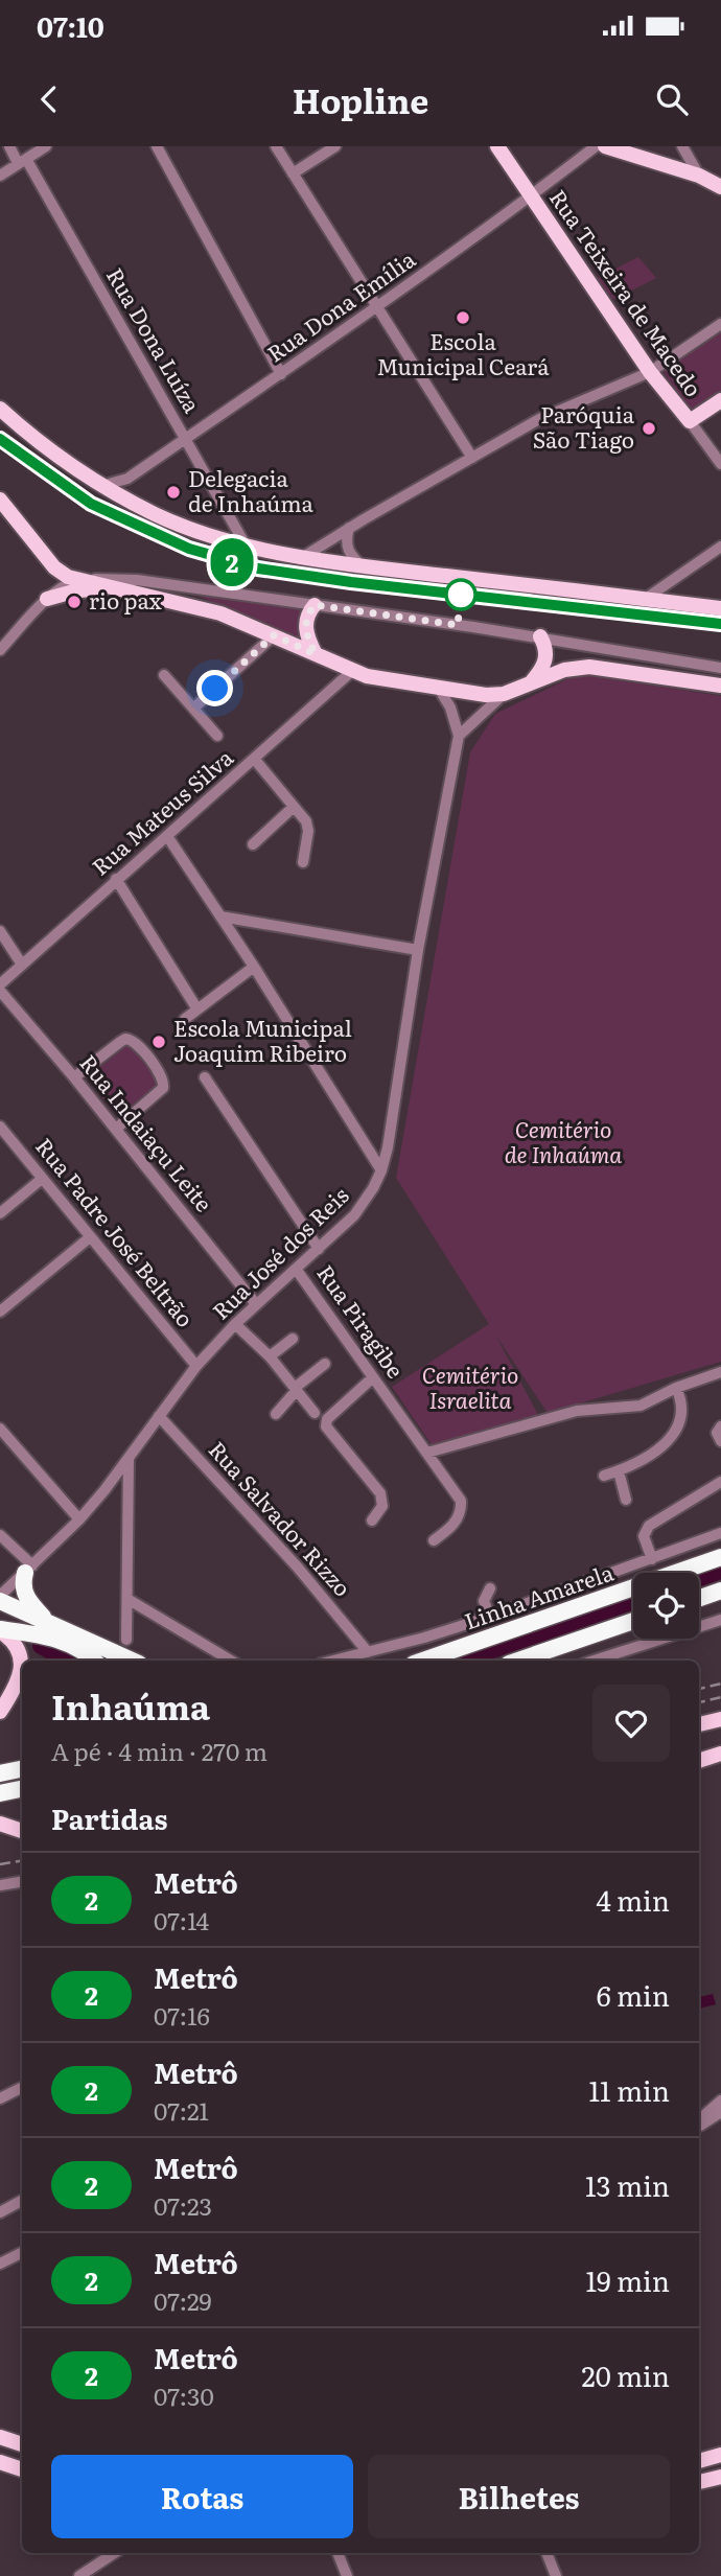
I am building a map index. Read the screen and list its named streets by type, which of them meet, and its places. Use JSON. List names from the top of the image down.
{
  "streets": {
    "highway": ["Linha Amarela"],
    "main road": ["Rua Teixeira de Macedo"],
    "street": [
      "Rua Dona Emília",
      "Rua Dona Luíza",
      "Rua Mateus Silva",
      "Rua Indaiaçu Leite",
      "Rua Padre José Beltrão",
      "Rua José dos Reis",
      "Rua Piragibe",
      "Rua Salvador Rizzo"
    ]
  },
  "crossings": [
    ["Rua Teixeira de Macedo", "Rua Dona Emília"],
    ["Rua Dona Emília", "Rua Dona Luíza"],
    ["Rua Indaiaçu Leite", "Rua José dos Reis"],
    ["Rua Padre José Beltrão", "Rua José dos Reis"],
    ["Rua José dos Reis", "Rua Piragibe"],
    ["Rua José dos Reis", "Rua Salvador Rizzo"]
  ],
  "parks": ["Cemitério de Inhaúma", "Cemitério Israelita"],
  "places": [
    "Escola Municipal Ceará",
    "Paróquia São Tiago",
    "Delegacia de Inhaúma",
    "rio pax",
    "Escola Municipal Joaquim Ribeiro"
  ],
  "lines": ["metro line 2"],
  "page": {
    "status": "07:10",
    "header": "Hopline",
    "on_map": "2",
    "heading": [
      ["Inhaúma", "A pé · 4 min · 270 m"],
      "Partidas"
    ],
    "list": [
      {
        "mark": "2",
        "name": "Metrô",
        "note": "07:14",
        "value": "4 min"
      },
      {
        "mark": "2",
        "name": "Metrô",
        "note": "07:16",
        "value": "6 min"
      },
      {
        "mark": "2",
        "name": "Metrô",
        "note": "07:21",
        "value": "11 min"
      },
      {
        "mark": "2",
        "name": "Metrô",
        "note": "07:23",
        "value": "13 min"
      },
      {
        "mark": "2",
        "name": "Metrô",
        "note": "07:29",
        "value": "19 min"
      },
      {
        "mark": "2",
        "name": "Metrô",
        "note": "07:30",
        "value": "20 min"
      }
    ],
    "buttons": ["Rotas", "Bilhetes"]
  }
}
